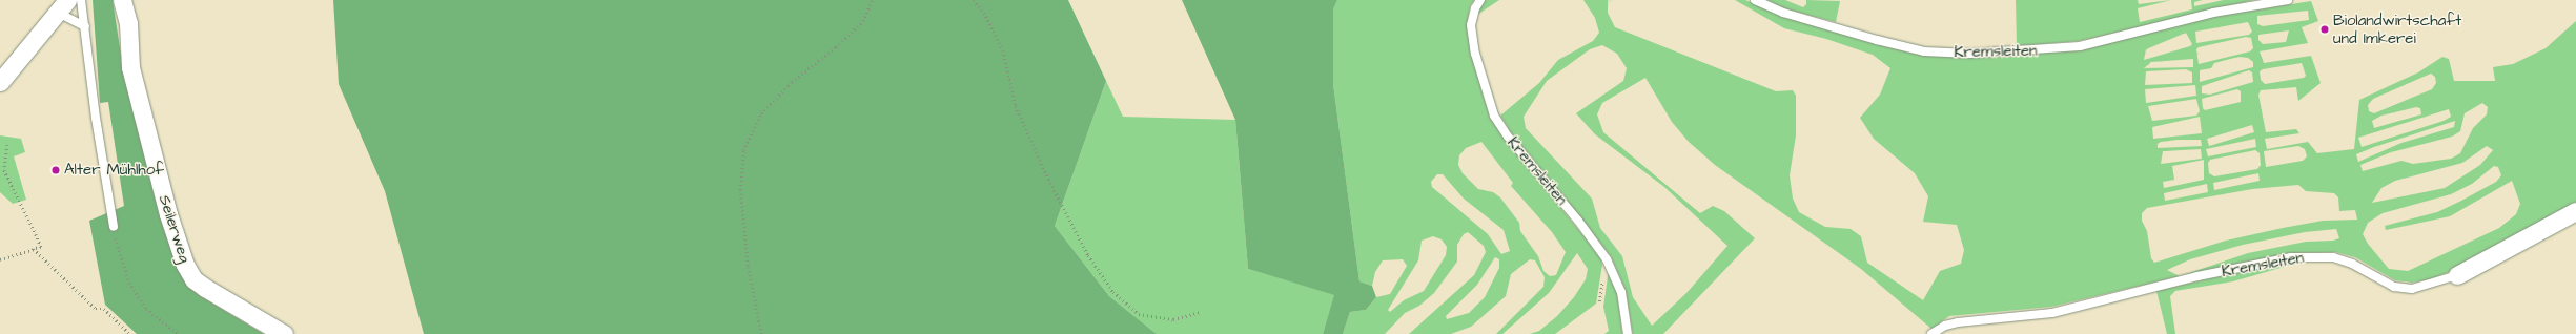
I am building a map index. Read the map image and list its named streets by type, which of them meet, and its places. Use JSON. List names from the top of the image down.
{
  "streets": {
    "street": ["Kremsleiten", "Seilerweg"]
  },
  "places": ["Biolandwirtschaft und Imkerei", "Alter Mühlhof"]
}
